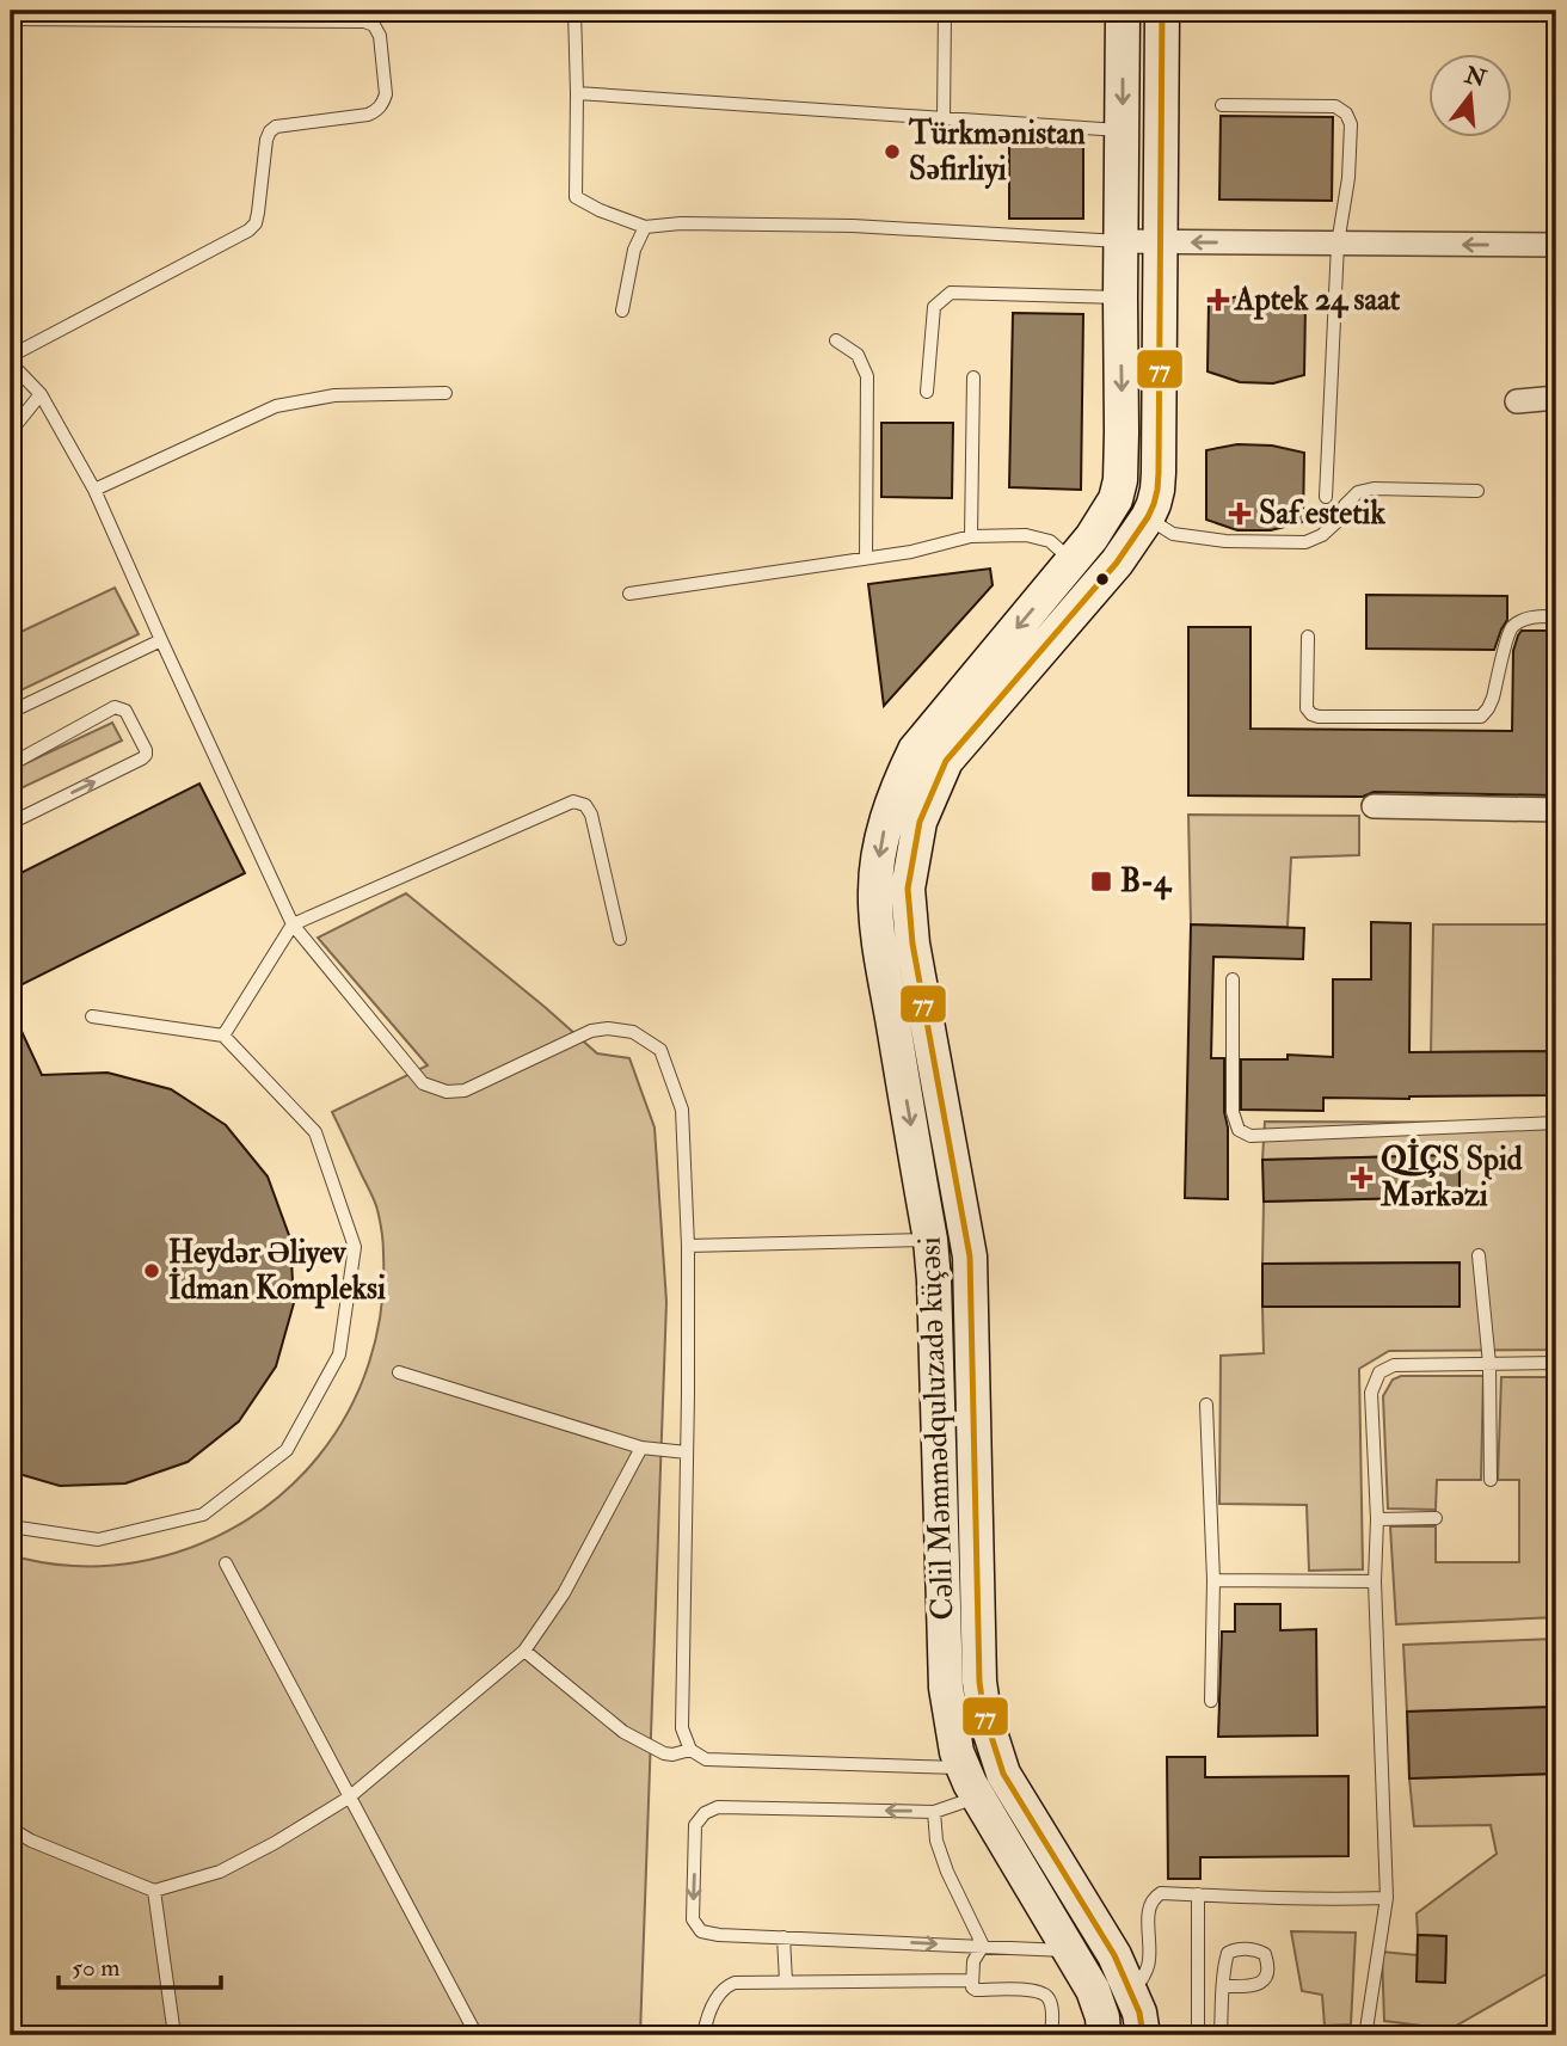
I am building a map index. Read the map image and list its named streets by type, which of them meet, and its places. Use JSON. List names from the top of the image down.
{
  "streets": {
    "main road": ["Cəlil Məmmədquluzadə küçəsi"]
  },
  "places": {
    "other": ["Türkmənistan Səfirliyi", "Heydər Əliyev İdman Kompleksi"],
    "health": ["Aptek 24 saat", "Saf estetik", "QİÇS Spid Mərkəzi"],
    "transit": ["B-4"]
  },
  "lines": ["transit line 77"],
  "scale_bar": "50 m",
  "north": "top"
}
